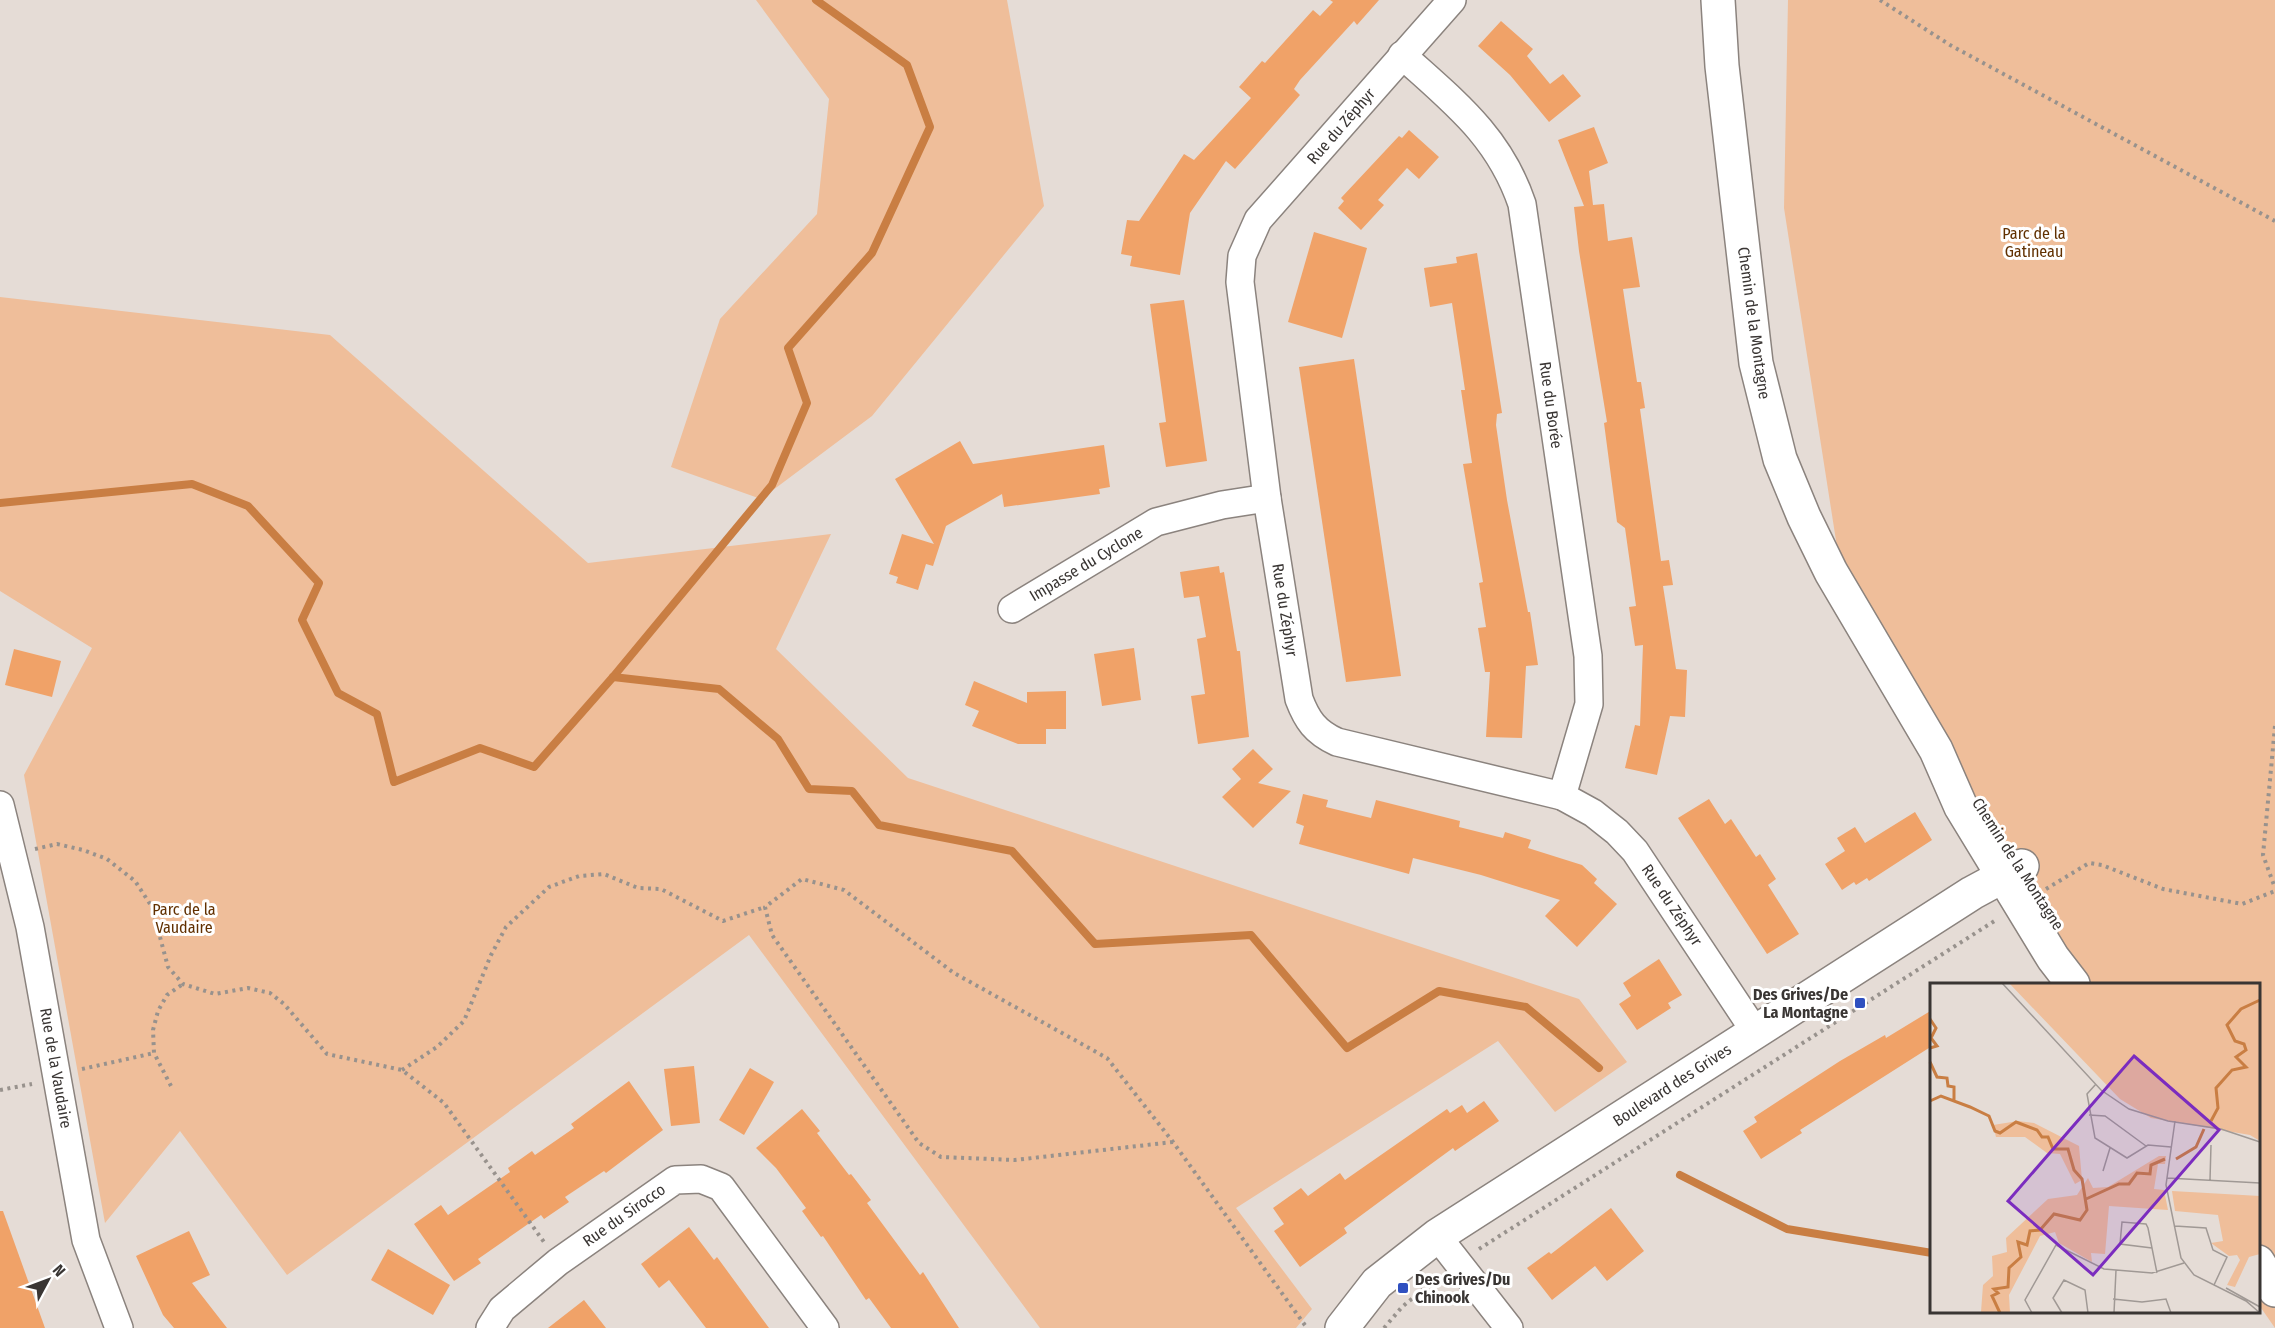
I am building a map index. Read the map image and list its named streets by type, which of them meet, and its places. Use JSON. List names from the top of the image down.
{
  "streets": {
    "street": [
      "Rue du Zéphyr",
      "Chemin de la Montagne",
      "Rue du Borée",
      "Impasse du Cyclone",
      "Rue de la Vaudaire",
      "Boulevard des Grives",
      "Rue du Sirocco"
    ]
  },
  "crossings": [
    ["Rue du Zéphyr", "Rue du Borée"],
    ["Rue du Zéphyr", "Impasse du Cyclone"],
    ["Rue du Zéphyr", "Boulevard des Grives"],
    ["Chemin de la Montagne", "Boulevard des Grives"]
  ],
  "parks": ["Parc de la Gatineau", "Parc de la Vaudaire"],
  "places": {
    "transit": ["Des Grives/De La Montagne", "Des Grives/Du Chinook"]
  },
  "north": "top right"
}
